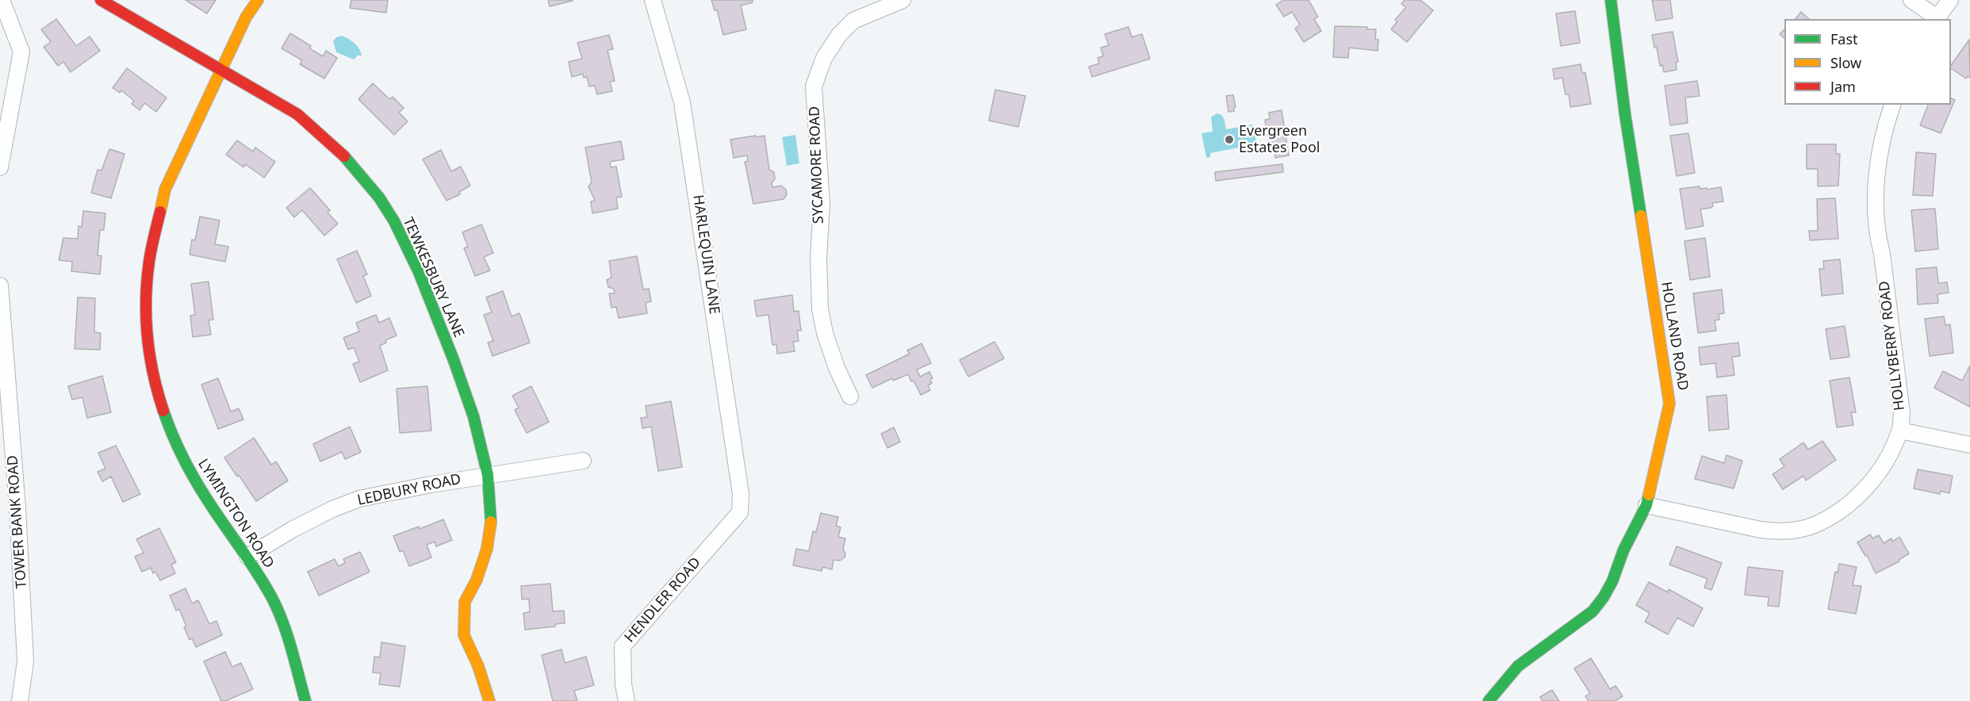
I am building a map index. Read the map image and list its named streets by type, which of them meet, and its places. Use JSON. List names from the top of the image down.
{
  "streets": {
    "street": [
      "SYCAMORE ROAD",
      "HARLEQUIN LANE",
      "TEWKESBURY LANE",
      "HOLLAND ROAD",
      "HOLLYBERRY ROAD",
      "LEDBURY ROAD",
      "LYMINGTON ROAD",
      "TOWER BANK ROAD",
      "HENDLER ROAD"
    ]
  },
  "crossings": [
    ["HARLEQUIN LANE", "HENDLER ROAD"],
    ["TEWKESBURY LANE", "LEDBURY ROAD"],
    ["TEWKESBURY LANE", "LYMINGTON ROAD"],
    ["HOLLAND ROAD", "HOLLYBERRY ROAD"],
    ["LEDBURY ROAD", "LYMINGTON ROAD"]
  ],
  "places": ["Evergreen Estates Pool"],
  "legend": ["Fast", "Slow", "Jam"]
}
